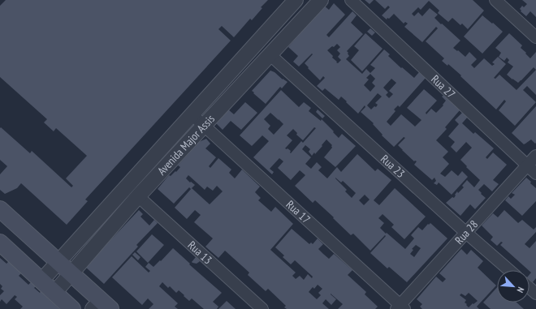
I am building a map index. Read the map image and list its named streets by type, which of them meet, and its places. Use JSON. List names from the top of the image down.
{
  "streets": {
    "street": [
      "Rua 27",
      "Avenida Major Assis",
      "Rua 23",
      "Rua 17",
      "Rua 28",
      "Rua 13"
    ]
  },
  "crossings": [
    ["Rua 27", "Rua 28"],
    ["Avenida Major Assis", "Rua 23"],
    ["Avenida Major Assis", "Rua 17"],
    ["Avenida Major Assis", "Rua 13"],
    ["Rua 23", "Rua 28"],
    ["Rua 17", "Rua 28"]
  ],
  "north": "bottom right"
}
